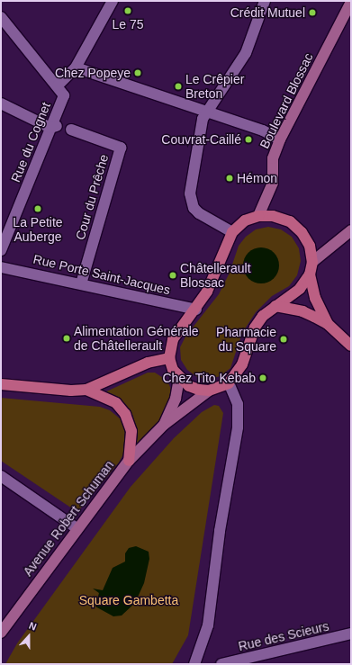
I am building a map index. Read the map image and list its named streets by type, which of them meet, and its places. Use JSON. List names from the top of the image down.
{
  "streets": {
    "main road": ["Boulevard Blossac", "Avenue Robert Schuman"],
    "street": [
      "Rue du Cognet",
      "Cour du Prêche",
      "Rue Porte Saint-Jacques",
      "Rue des Scieurs"
    ]
  },
  "crossings": [
    ["Cour du Prêche", "Rue Porte Saint-Jacques"]
  ],
  "parks": ["Square Gambetta"],
  "places": [
    "Le 75",
    "Crédit Mutuel",
    "Chez Popeye",
    "Le Crêpier Breton",
    "Couvrat-Caillé",
    "Hémon",
    "La Petite Auberge",
    "Châtellerault Blossac",
    "Alimentation Générale de Châtellerault",
    "Pharmacie du Square",
    "Chez Tito Kebab"
  ],
  "north": "top"
}
